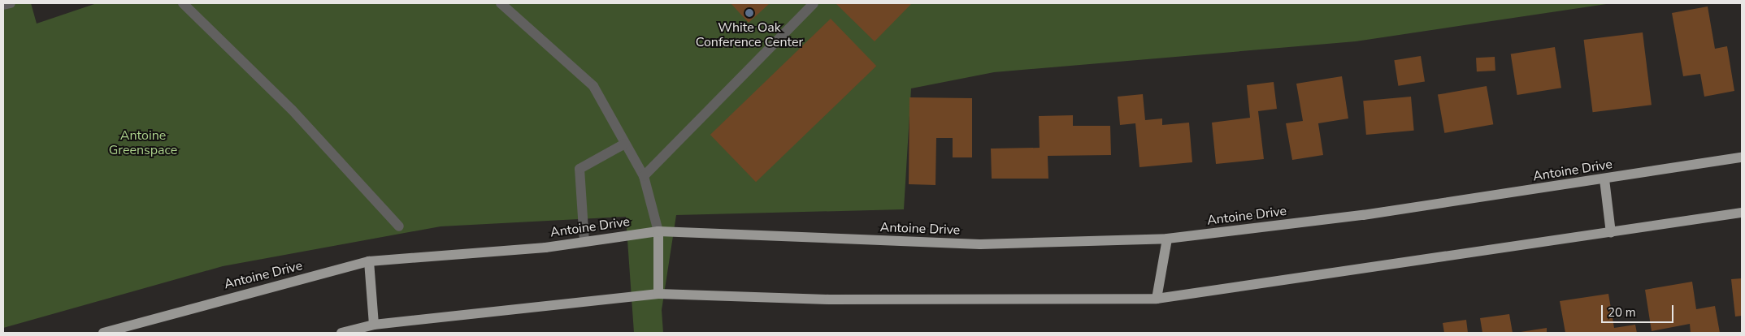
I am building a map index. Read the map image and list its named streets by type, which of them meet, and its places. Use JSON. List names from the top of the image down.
{
  "streets": {
    "main road": ["Antoine Drive"]
  },
  "parks": ["Antoine Greenspace"],
  "places": ["White Oak Conference Center"],
  "scale_bar": "20 m"
}
